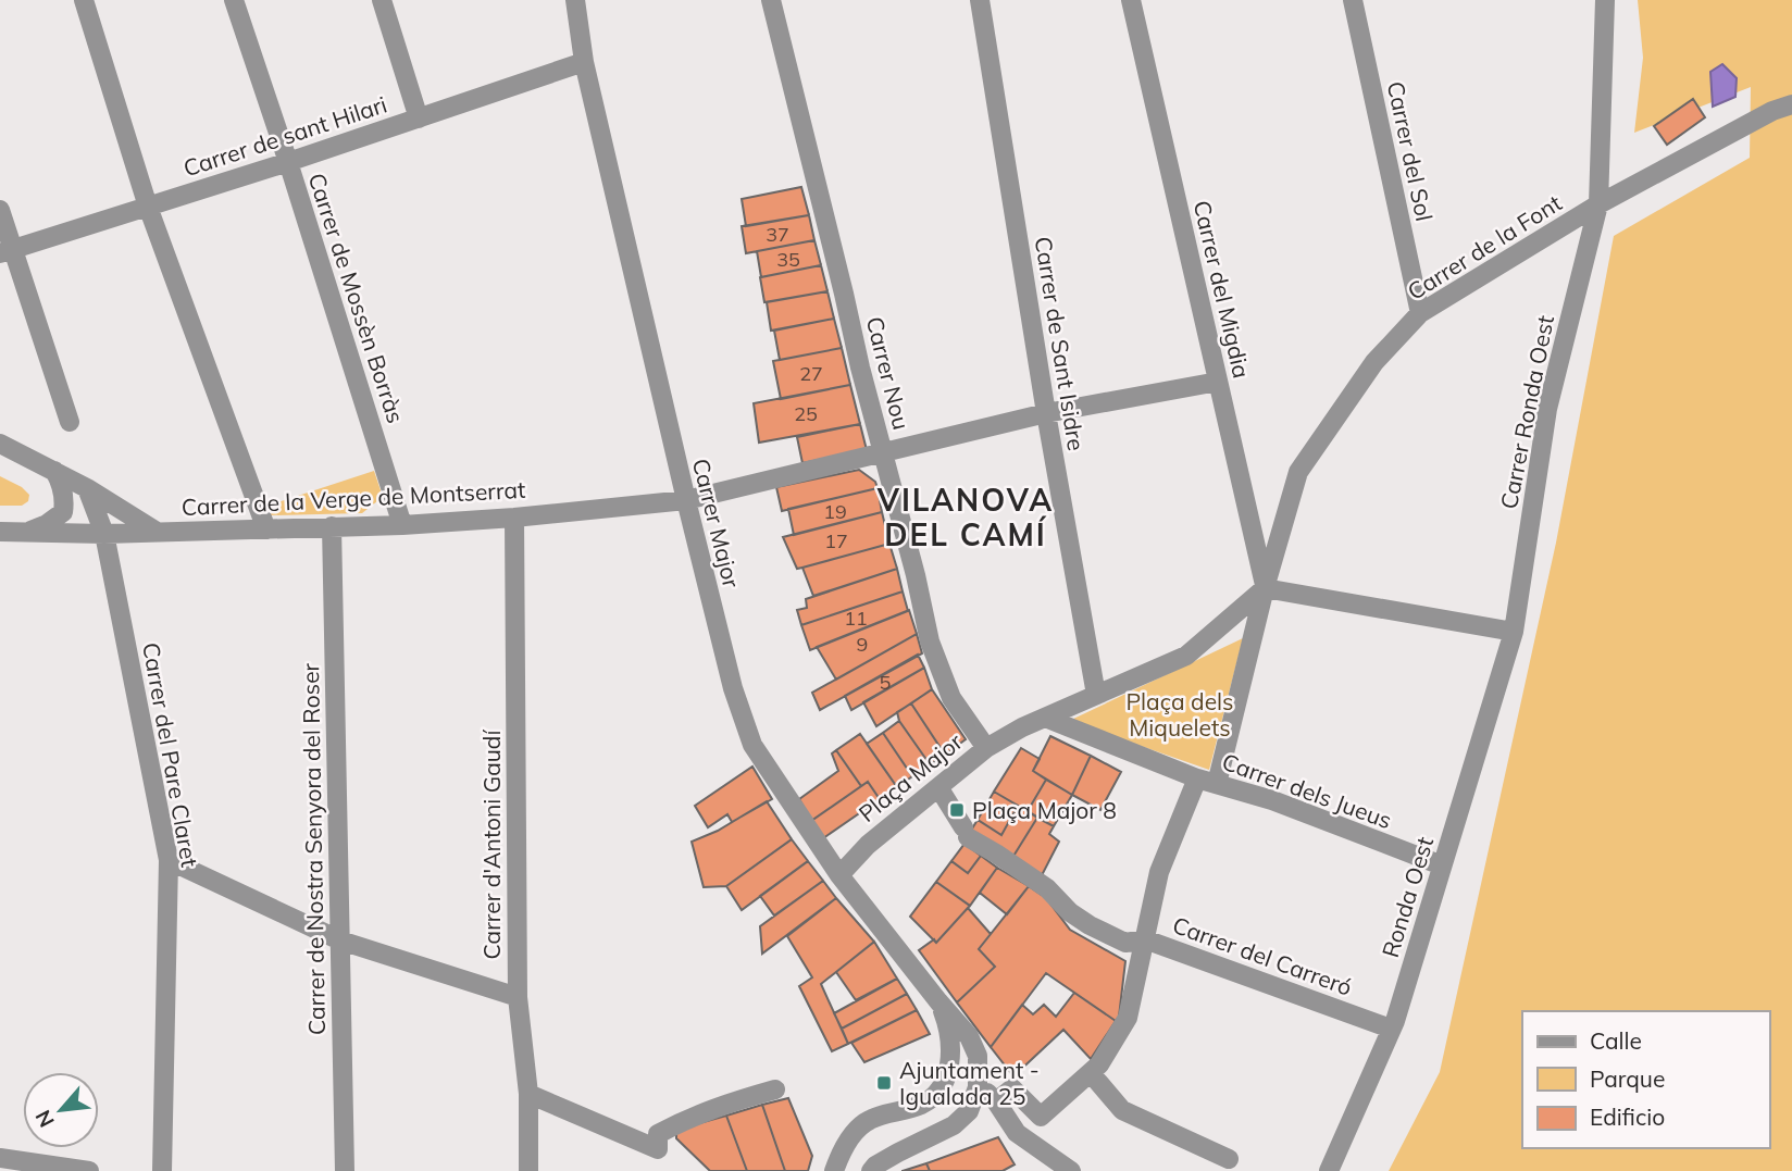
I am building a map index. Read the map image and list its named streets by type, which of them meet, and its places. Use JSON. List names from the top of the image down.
{
  "streets": {
    "street": [
      "Carrer de sant Hilari",
      "Carrer del Sol",
      "Carrer de la Font",
      "Carrer del Migdia",
      "Carrer de Mossèn Borràs",
      "Carrer de Sant Isidre",
      "Carrer Nou",
      "Carrer Ronda Oest",
      "Carrer de la Verge de Montserrat",
      "Carrer Major",
      "Carrer del Pare Claret",
      "Plaça Major",
      "Carrer dels Jueus",
      "Carrer d'Antoni Gaudí",
      "Carrer de Nostra Senyora del Roser",
      "Ronda Oest",
      "Carrer del Carreró"
    ]
  },
  "crossings": [
    ["Carrer de sant Hilari", "Carrer de Mossèn Borràs"],
    ["Carrer de sant Hilari", "Carrer Major"],
    ["Carrer del Sol", "Carrer de la Font"],
    ["Carrer de la Font", "Carrer del Migdia"],
    ["Carrer de la Font", "Carrer Ronda Oest"],
    ["Carrer de la Font", "Carrer dels Jueus"],
    ["Carrer del Migdia", "Carrer de la Verge de Montserrat"],
    ["Carrer de Mossèn Borràs", "Carrer de la Verge de Montserrat"],
    ["Carrer de Sant Isidre", "Carrer de la Verge de Montserrat"],
    ["Carrer Nou", "Carrer de la Verge de Montserrat"],
    ["Carrer Nou", "Plaça Major"],
    ["Carrer Ronda Oest", "Ronda Oest"],
    ["Carrer de la Verge de Montserrat", "Carrer Major"],
    ["Carrer de la Verge de Montserrat", "Carrer del Pare Claret"],
    ["Carrer de la Verge de Montserrat", "Carrer d'Antoni Gaudí"],
    ["Carrer de la Verge de Montserrat", "Carrer de Nostra Senyora del Roser"],
    ["Carrer Major", "Plaça Major"],
    ["Plaça Major", "Carrer del Carreró"],
    ["Carrer dels Jueus", "Ronda Oest"],
    ["Ronda Oest", "Carrer del Carreró"]
  ],
  "districts": ["VILANOVA DEL CAMÍ"],
  "parks": ["Plaça dels Miquelets"],
  "places": {
    "transit": ["Plaça Major 8", "Ajuntament - Igualada 25"]
  },
  "house_numbers": [
    "37",
    "35",
    "27",
    "25",
    "19",
    "17",
    "11",
    "9",
    "5"
  ],
  "legend": ["Calle", "Parque", "Edificio"],
  "north": "bottom left"
}
